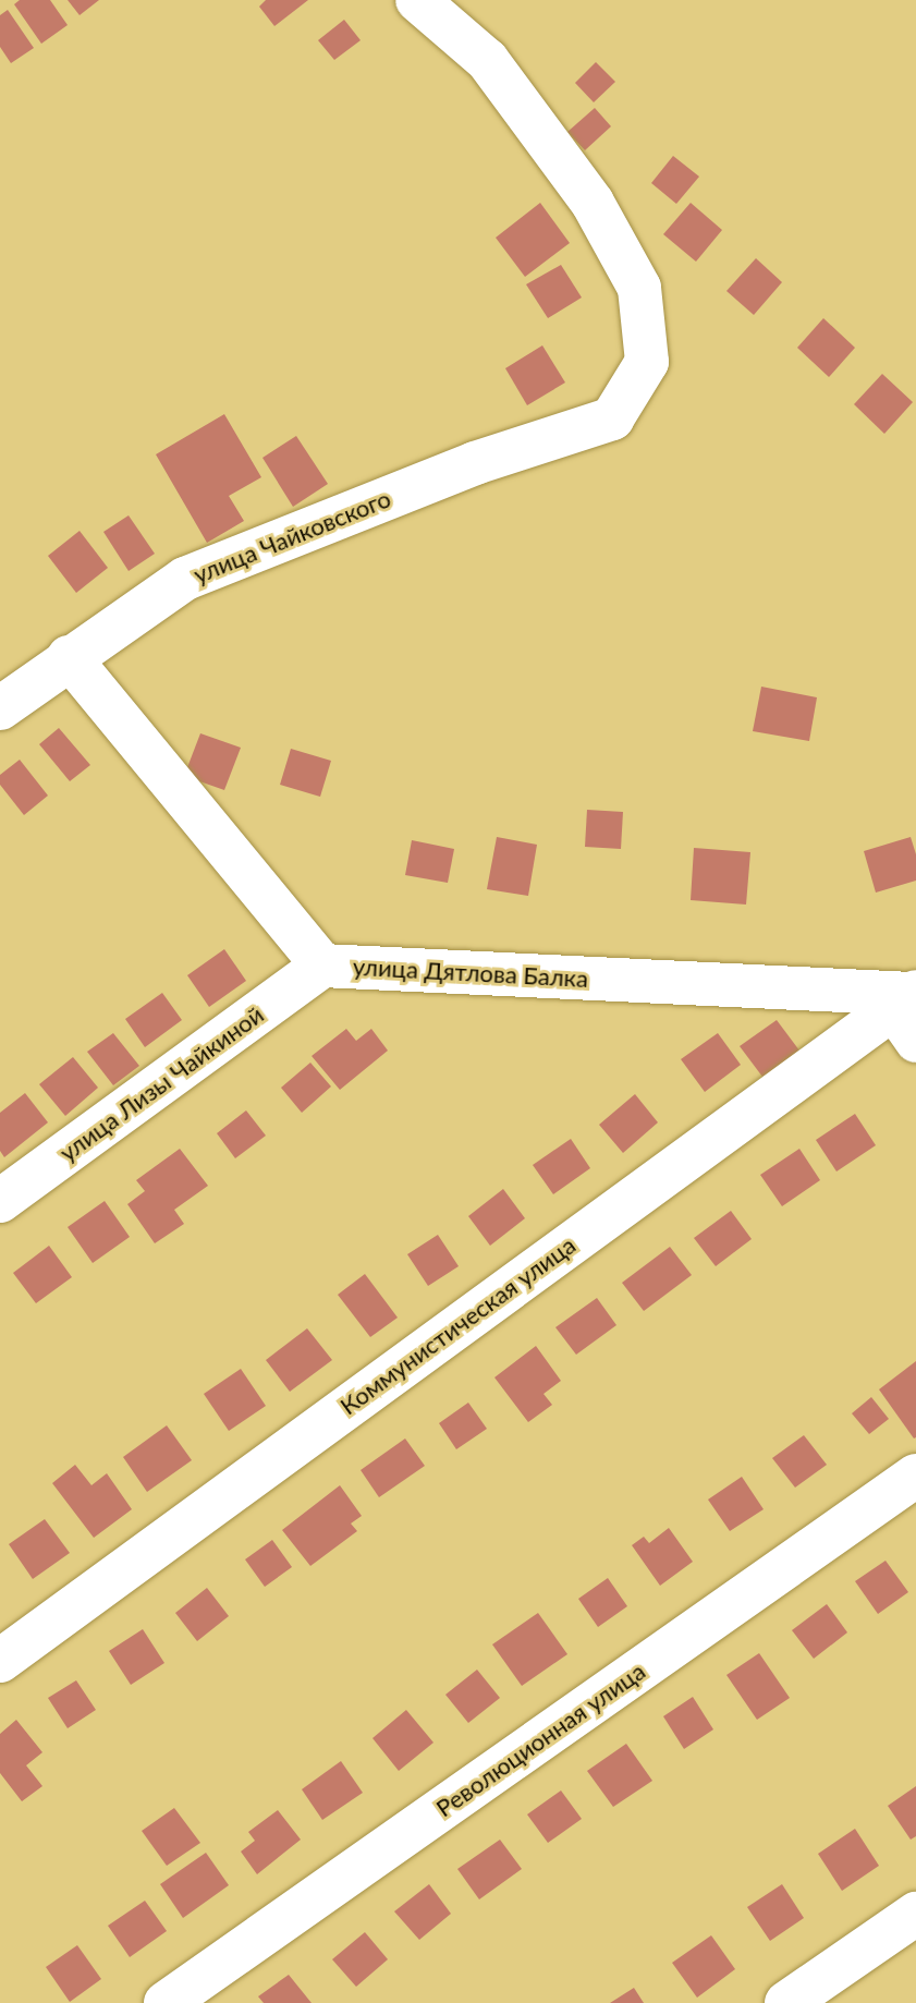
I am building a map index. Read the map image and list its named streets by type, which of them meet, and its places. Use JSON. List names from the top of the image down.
{
  "streets": {
    "street": [
      "улица Чайковского",
      "улица Дятлова Балка",
      "улица Лизы Чайкиной",
      "Коммунистическая улица",
      "Революционная улица"
    ]
  },
  "crossings": [
    ["улица Чайковского", "улица Дятлова Балка"],
    ["улица Дятлова Балка", "улица Лизы Чайкиной"],
    ["улица Дятлова Балка", "Коммунистическая улица"]
  ]
}
